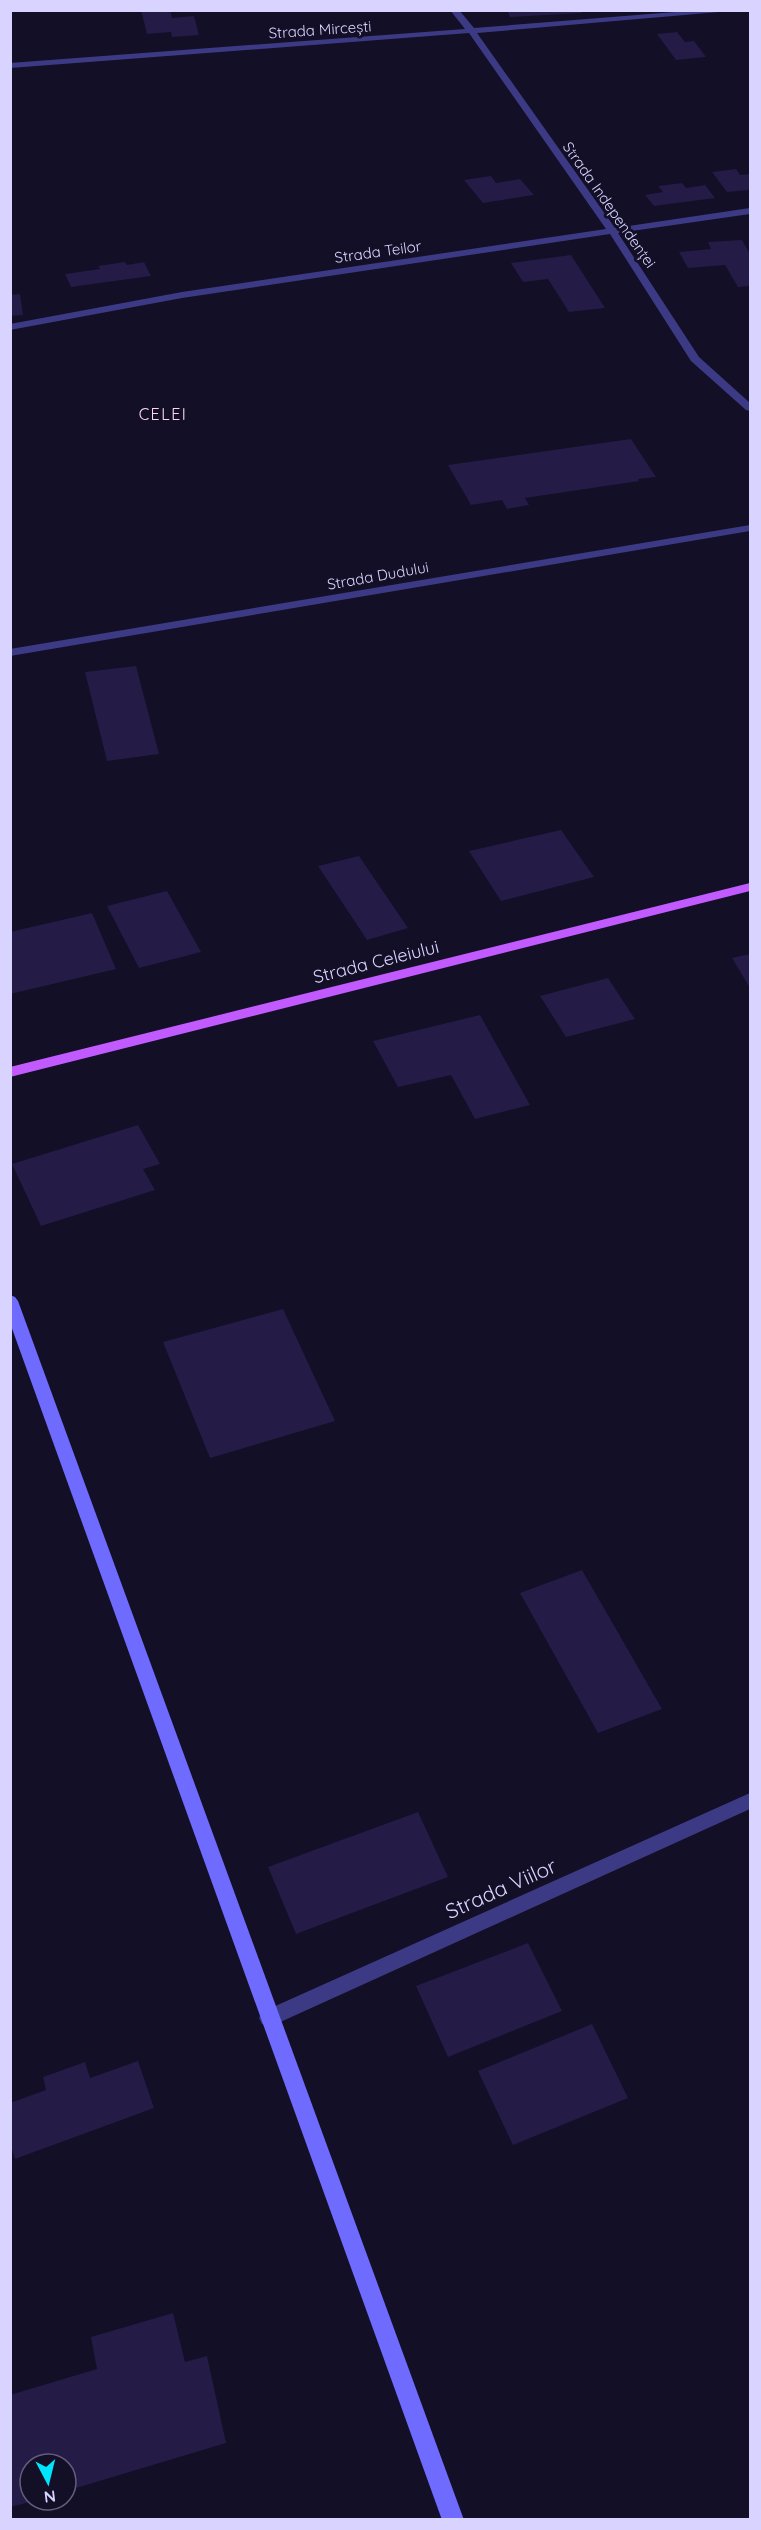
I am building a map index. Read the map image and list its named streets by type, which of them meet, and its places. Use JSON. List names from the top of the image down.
{
  "streets": {
    "main road": ["Strada Celeiului"],
    "street": [
      "Strada Mircești",
      "Strada Independenței",
      "Strada Teilor",
      "Strada Dudului",
      "Strada Viilor"
    ]
  },
  "crossings": [
    ["Strada Mircești", "Strada Independenței"],
    ["Strada Independenței", "Strada Teilor"]
  ],
  "districts": ["CELEI"],
  "north": "bottom"
}
